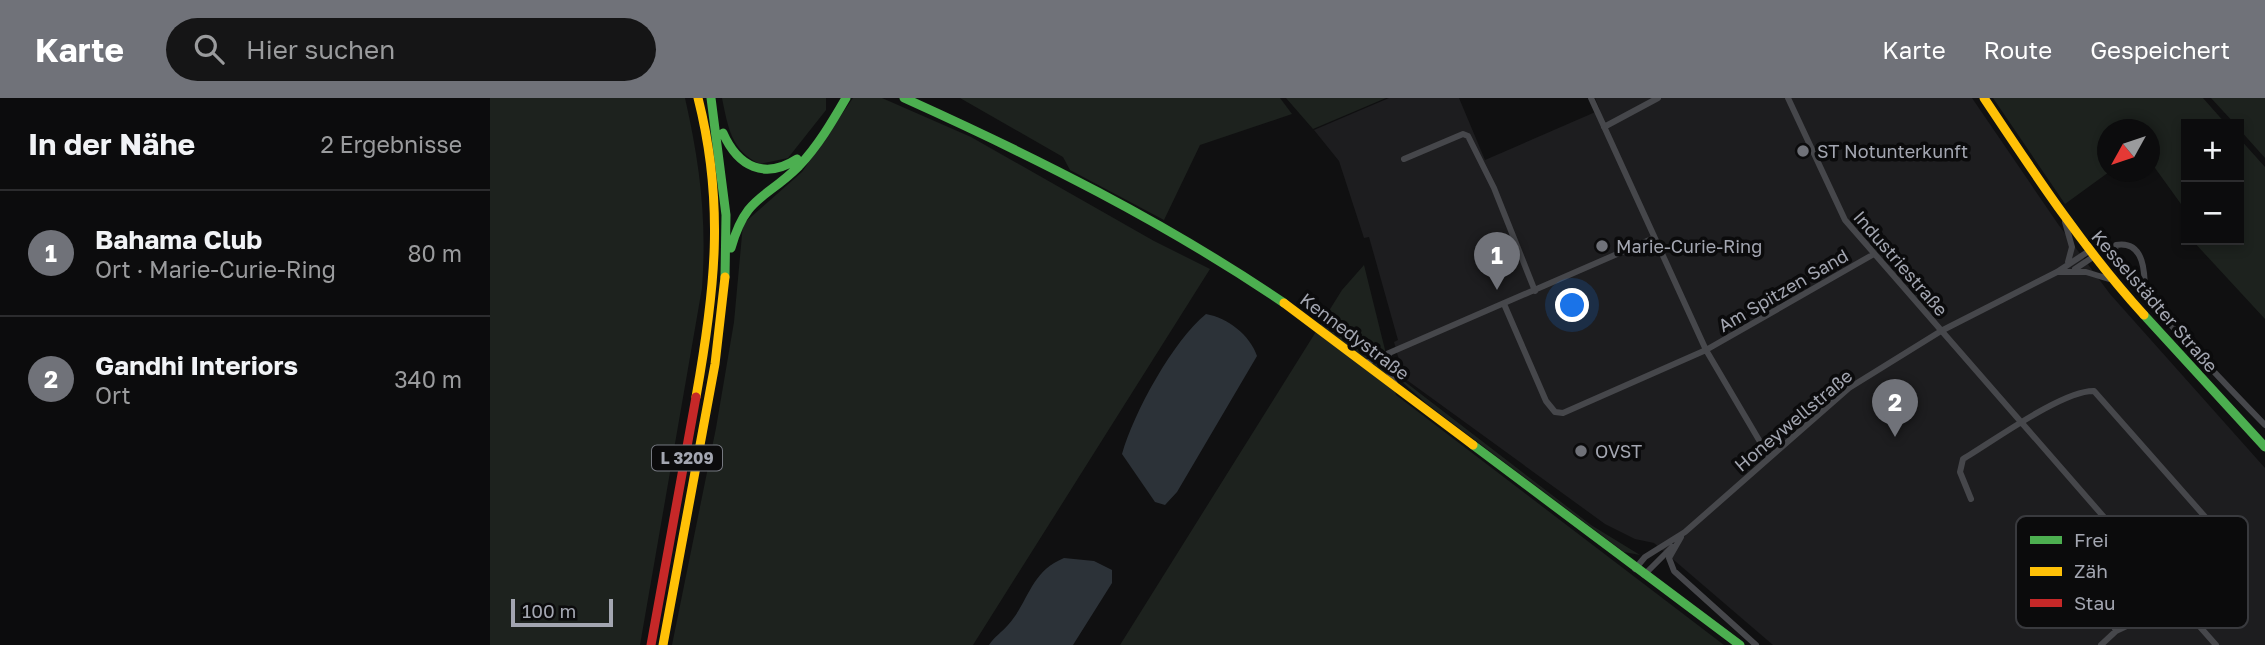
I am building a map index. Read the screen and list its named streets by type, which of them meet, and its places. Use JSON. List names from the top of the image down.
{
  "streets": {
    "main road": ["Kesselstädter Straße", "Kennedystraße", "L 3209"],
    "street": ["Industriestraße", "Am Spitzen Sand", "Honeywellstraße"]
  },
  "crossings": [
    ["Industriestraße", "Am Spitzen Sand"],
    ["Industriestraße", "Honeywellstraße"],
    ["Kesselstädter Straße", "Honeywellstraße"],
    ["Kennedystraße", "Honeywellstraße"]
  ],
  "places": ["ST Notunterkunft", "Marie-Curie-Ring", "OVST"],
  "legend": ["Frei", "Zäh", "Stau"],
  "scale_bar": "100 m",
  "north": "bottom left",
  "page": {
    "header": "Karte",
    "search": "Hier suchen",
    "nav": ["Karte", "Route", "Gespeichert"],
    "heading": ["In der Nähe", "2 Ergebnisse"],
    "map_buttons": ["+", "−"],
    "list": [
      {
        "mark": "1",
        "name": "Bahama Club",
        "note": "Ort · Marie-Curie-Ring",
        "value": "80 m"
      },
      {
        "mark": "2",
        "name": "Gandhi Interiors",
        "note": "Ort",
        "value": "340 m"
      }
    ],
    "pins": ["1", "2"],
    "scale": "100 m"
  }
}
